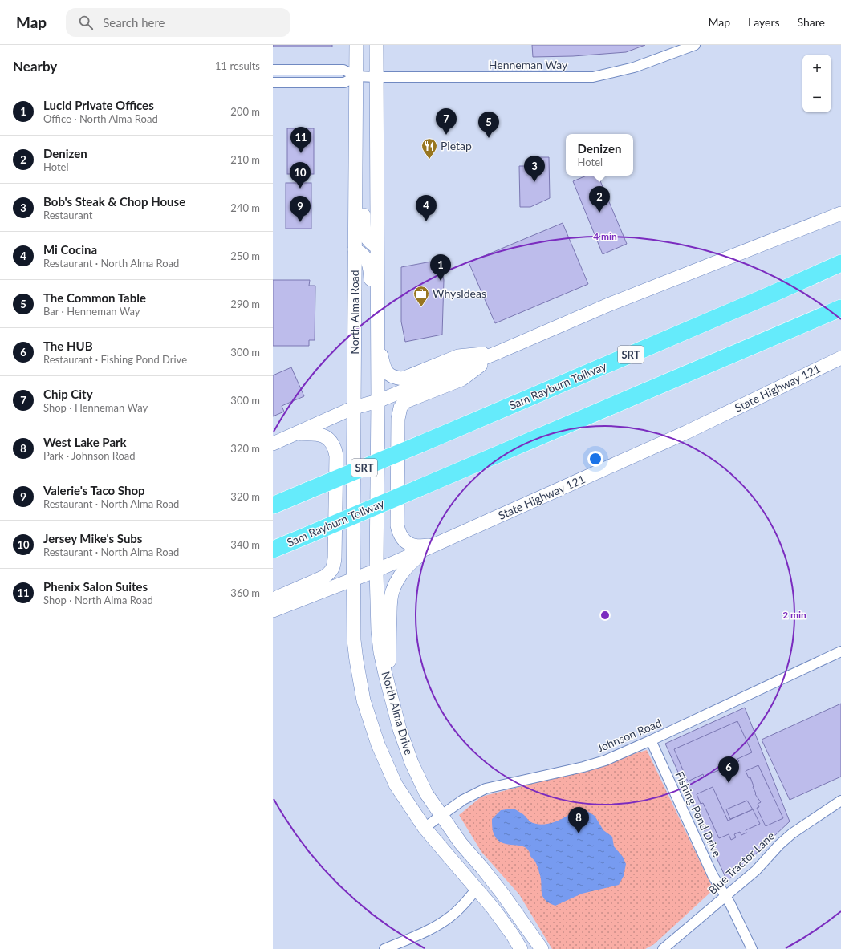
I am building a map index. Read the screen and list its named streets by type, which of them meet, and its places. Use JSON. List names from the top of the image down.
{
  "streets": {
    "highway": ["SRT", "Sam Rayburn Tollway"],
    "main road": ["North Alma Road", "State Highway 121", "North Alma Drive"],
    "street": [
      "Henneman Way",
      "Johnson Road",
      "Fishing Pond Drive",
      "Blue Tractor Lane"
    ]
  },
  "crossings": [
    ["Henneman Way", "North Alma Road"],
    ["North Alma Road", "State Highway 121"],
    ["North Alma Road", "North Alma Drive"],
    ["State Highway 121", "North Alma Drive"],
    ["North Alma Drive", "Johnson Road"],
    ["Johnson Road", "Fishing Pond Drive"],
    ["Fishing Pond Drive", "Blue Tractor Lane"]
  ],
  "places": {
    "restaurant": ["Pietap"],
    "office": ["WhysIdeas"]
  },
  "page": {
    "header": "Map",
    "search": "Search here",
    "nav": ["Map", "Layers", "Share"],
    "heading": ["Nearby", "11 results"],
    "map_buttons": ["+", "−"],
    "list": [
      {
        "mark": "1",
        "name": "Lucid Private Offices",
        "note": "Office · North Alma Road",
        "value": "200 m"
      },
      {
        "mark": "2",
        "name": "Denizen",
        "note": "Hotel",
        "value": "210 m"
      },
      {
        "mark": "3",
        "name": "Bob's Steak & Chop House",
        "note": "Restaurant",
        "value": "240 m"
      },
      {
        "mark": "4",
        "name": "Mi Cocina",
        "note": "Restaurant · North Alma Road",
        "value": "250 m"
      },
      {
        "mark": "5",
        "name": "The Common Table",
        "note": "Bar · Henneman Way",
        "value": "290 m"
      },
      {
        "mark": "6",
        "name": "The HUB",
        "note": "Restaurant · Fishing Pond Drive",
        "value": "300 m"
      },
      {
        "mark": "7",
        "name": "Chip City",
        "note": "Shop · Henneman Way",
        "value": "300 m"
      },
      {
        "mark": "8",
        "name": "West Lake Park",
        "note": "Park · Johnson Road",
        "value": "320 m"
      },
      {
        "mark": "9",
        "name": "Valerie's Taco Shop",
        "note": "Restaurant · North Alma Road",
        "value": "320 m"
      },
      {
        "mark": "10",
        "name": "Jersey Mike's Subs",
        "note": "Restaurant · North Alma Road",
        "value": "340 m"
      },
      {
        "mark": "11",
        "name": "Phenix Salon Suites",
        "note": "Shop · North Alma Road",
        "value": "360 m"
      }
    ],
    "pins": [
      "7",
      "5",
      "11",
      "3",
      "10",
      "2",
      "4",
      "9",
      "1",
      "6",
      "8"
    ],
    "popup": ["Denizen", "Hotel"]
  },
  "rings": ["4 min", "2 min"]
}
